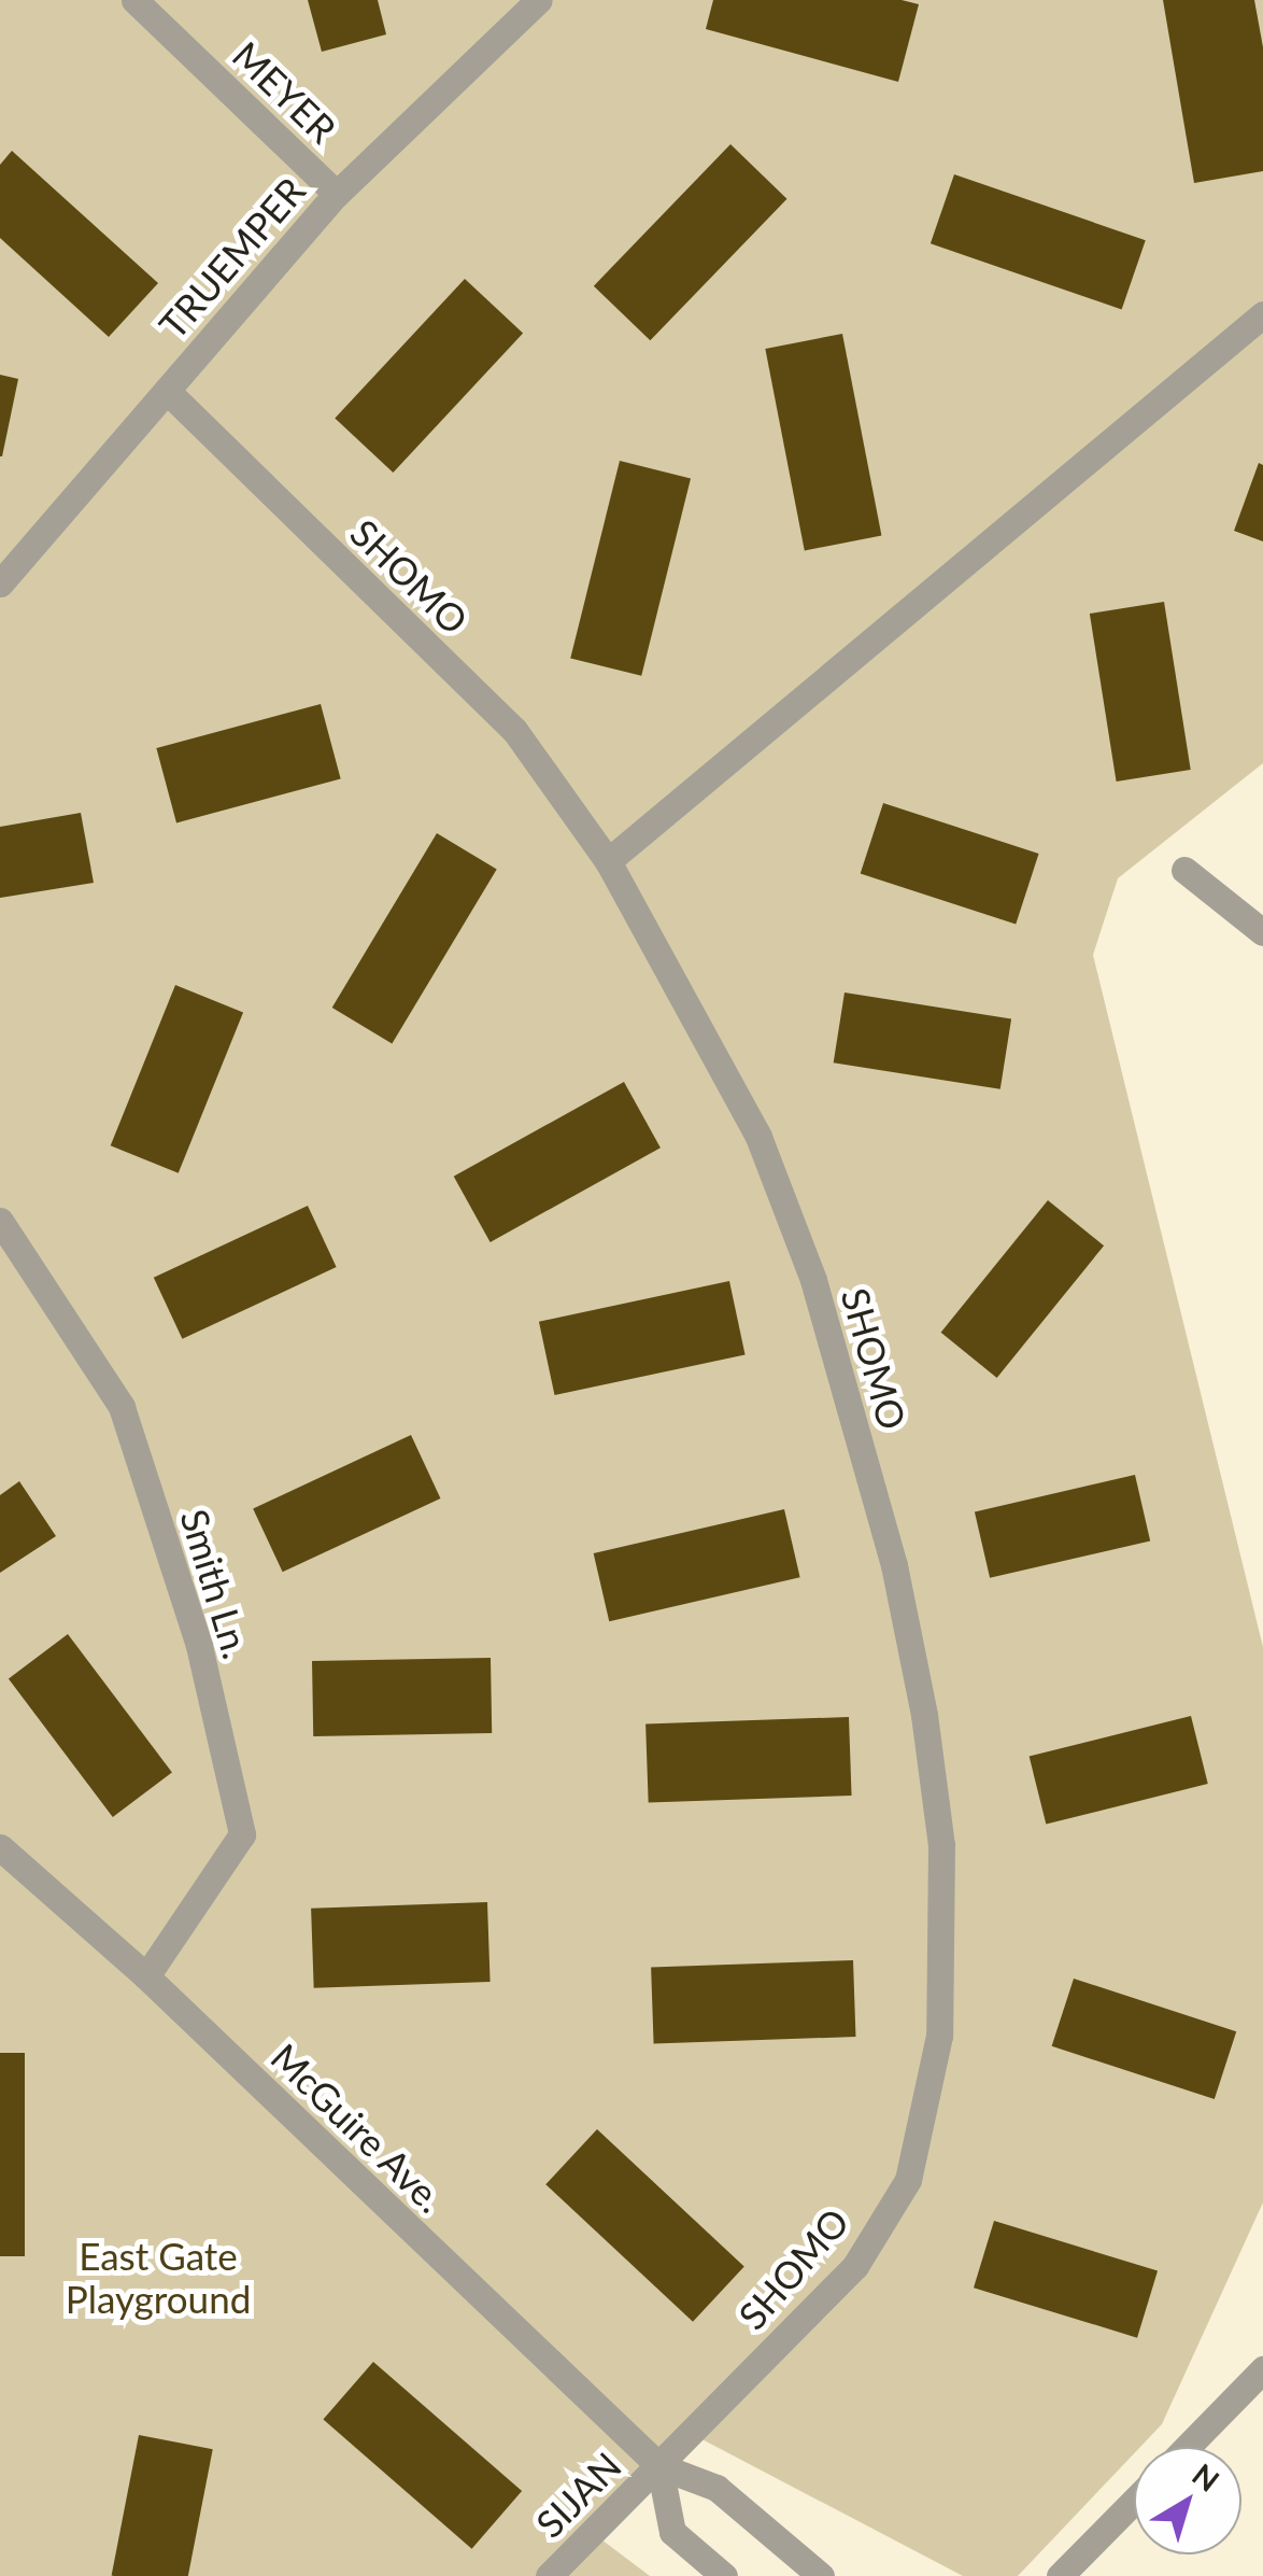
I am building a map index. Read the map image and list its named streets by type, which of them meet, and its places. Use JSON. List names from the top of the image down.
{
  "streets": {
    "street": [
      "MEYER",
      "TRUEMPER",
      "SHOMO",
      "Smith Ln.",
      "McGuire Ave.",
      "SIJAN"
    ]
  },
  "crossings": [
    ["MEYER", "TRUEMPER"],
    ["TRUEMPER", "SHOMO"],
    ["SHOMO", "McGuire Ave."],
    ["SHOMO", "SIJAN"],
    ["Smith Ln.", "McGuire Ave."],
    ["McGuire Ave.", "SIJAN"]
  ],
  "parks": ["East Gate Playground"],
  "north": "top right"
}
